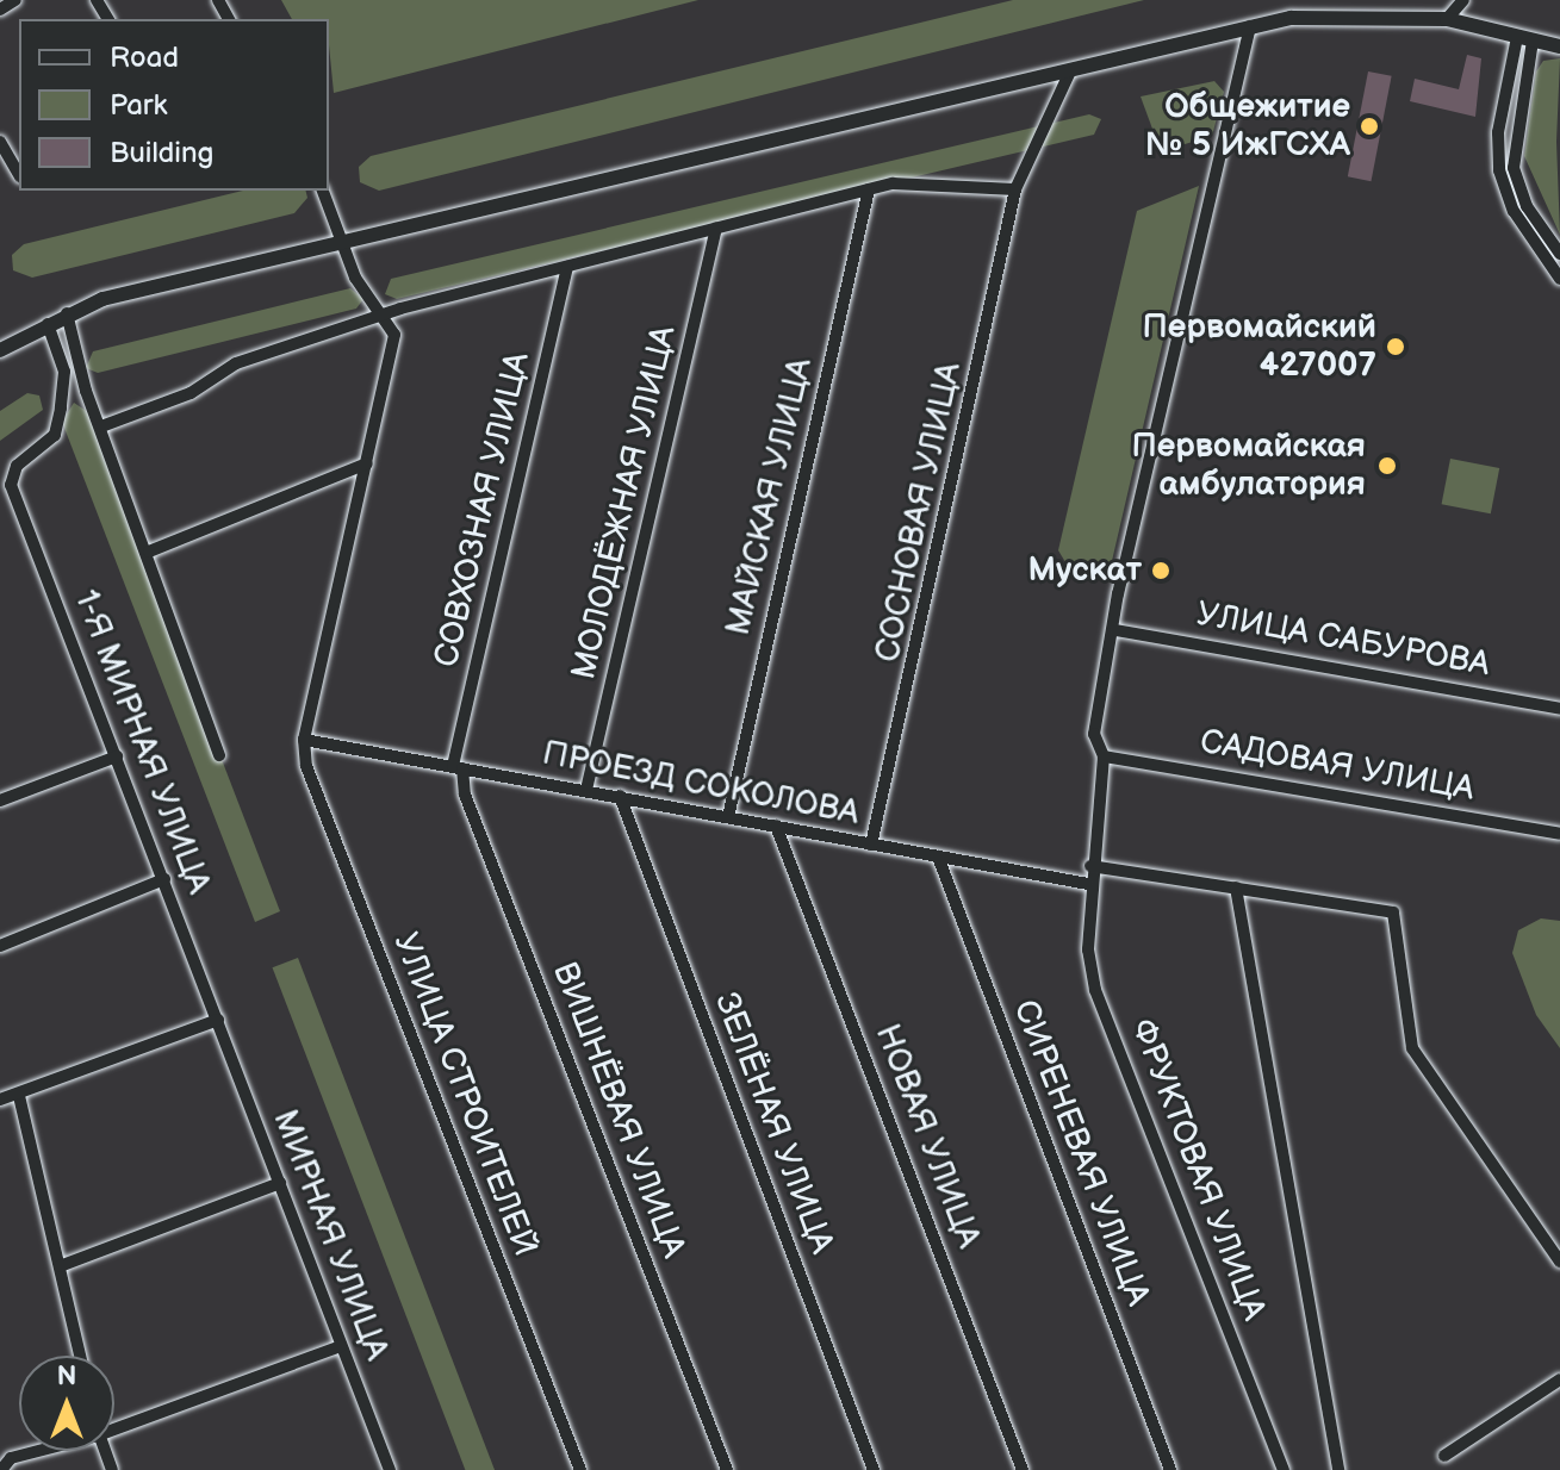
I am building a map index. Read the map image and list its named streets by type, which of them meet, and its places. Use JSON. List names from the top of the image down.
{
  "streets": {
    "street": [
      "МАЙСКАЯ УЛИЦА",
      "МОЛОДЁЖНАЯ УЛИЦА",
      "СОВХОЗНАЯ УЛИЦА",
      "СОСНОВАЯ УЛИЦА",
      "УЛИЦА САБУРОВА",
      "1-Я МИРНАЯ УЛИЦА",
      "САДОВАЯ УЛИЦА",
      "ПРОЕЗД СОКОЛОВА",
      "УЛИЦА СТРОИТЕЛЕЙ",
      "ВИШНЁВАЯ УЛИЦА",
      "ЗЕЛЁНАЯ УЛИЦА",
      "НОВАЯ УЛИЦА",
      "СИРЕНЕВАЯ УЛИЦА",
      "ФРУКТОВАЯ УЛИЦА",
      "МИРНАЯ УЛИЦА"
    ]
  },
  "crossings": [
    ["МАЙСКАЯ УЛИЦА", "ПРОЕЗД СОКОЛОВА"],
    ["МОЛОДЁЖНАЯ УЛИЦА", "ПРОЕЗД СОКОЛОВА"],
    ["СОВХОЗНАЯ УЛИЦА", "ПРОЕЗД СОКОЛОВА"],
    ["СОВХОЗНАЯ УЛИЦА", "ВИШНЁВАЯ УЛИЦА"],
    ["СОСНОВАЯ УЛИЦА", "ПРОЕЗД СОКОЛОВА"],
    ["УЛИЦА САБУРОВА", "ФРУКТОВАЯ УЛИЦА"],
    ["1-Я МИРНАЯ УЛИЦА", "МИРНАЯ УЛИЦА"],
    ["САДОВАЯ УЛИЦА", "ФРУКТОВАЯ УЛИЦА"],
    ["ПРОЕЗД СОКОЛОВА", "УЛИЦА СТРОИТЕЛЕЙ"],
    ["ПРОЕЗД СОКОЛОВА", "ВИШНЁВАЯ УЛИЦА"],
    ["ПРОЕЗД СОКОЛОВА", "ЗЕЛЁНАЯ УЛИЦА"],
    ["ПРОЕЗД СОКОЛОВА", "НОВАЯ УЛИЦА"],
    ["ПРОЕЗД СОКОЛОВА", "СИРЕНЕВАЯ УЛИЦА"],
    ["ПРОЕЗД СОКОЛОВА", "ФРУКТОВАЯ УЛИЦА"]
  ],
  "places": [
    "Общежитие № 5 ИжГСХА",
    "Первомайский 427007",
    "Первомайская амбулатория",
    "Мускат"
  ],
  "legend": ["Road", "Park", "Building"],
  "north": "top"
}
